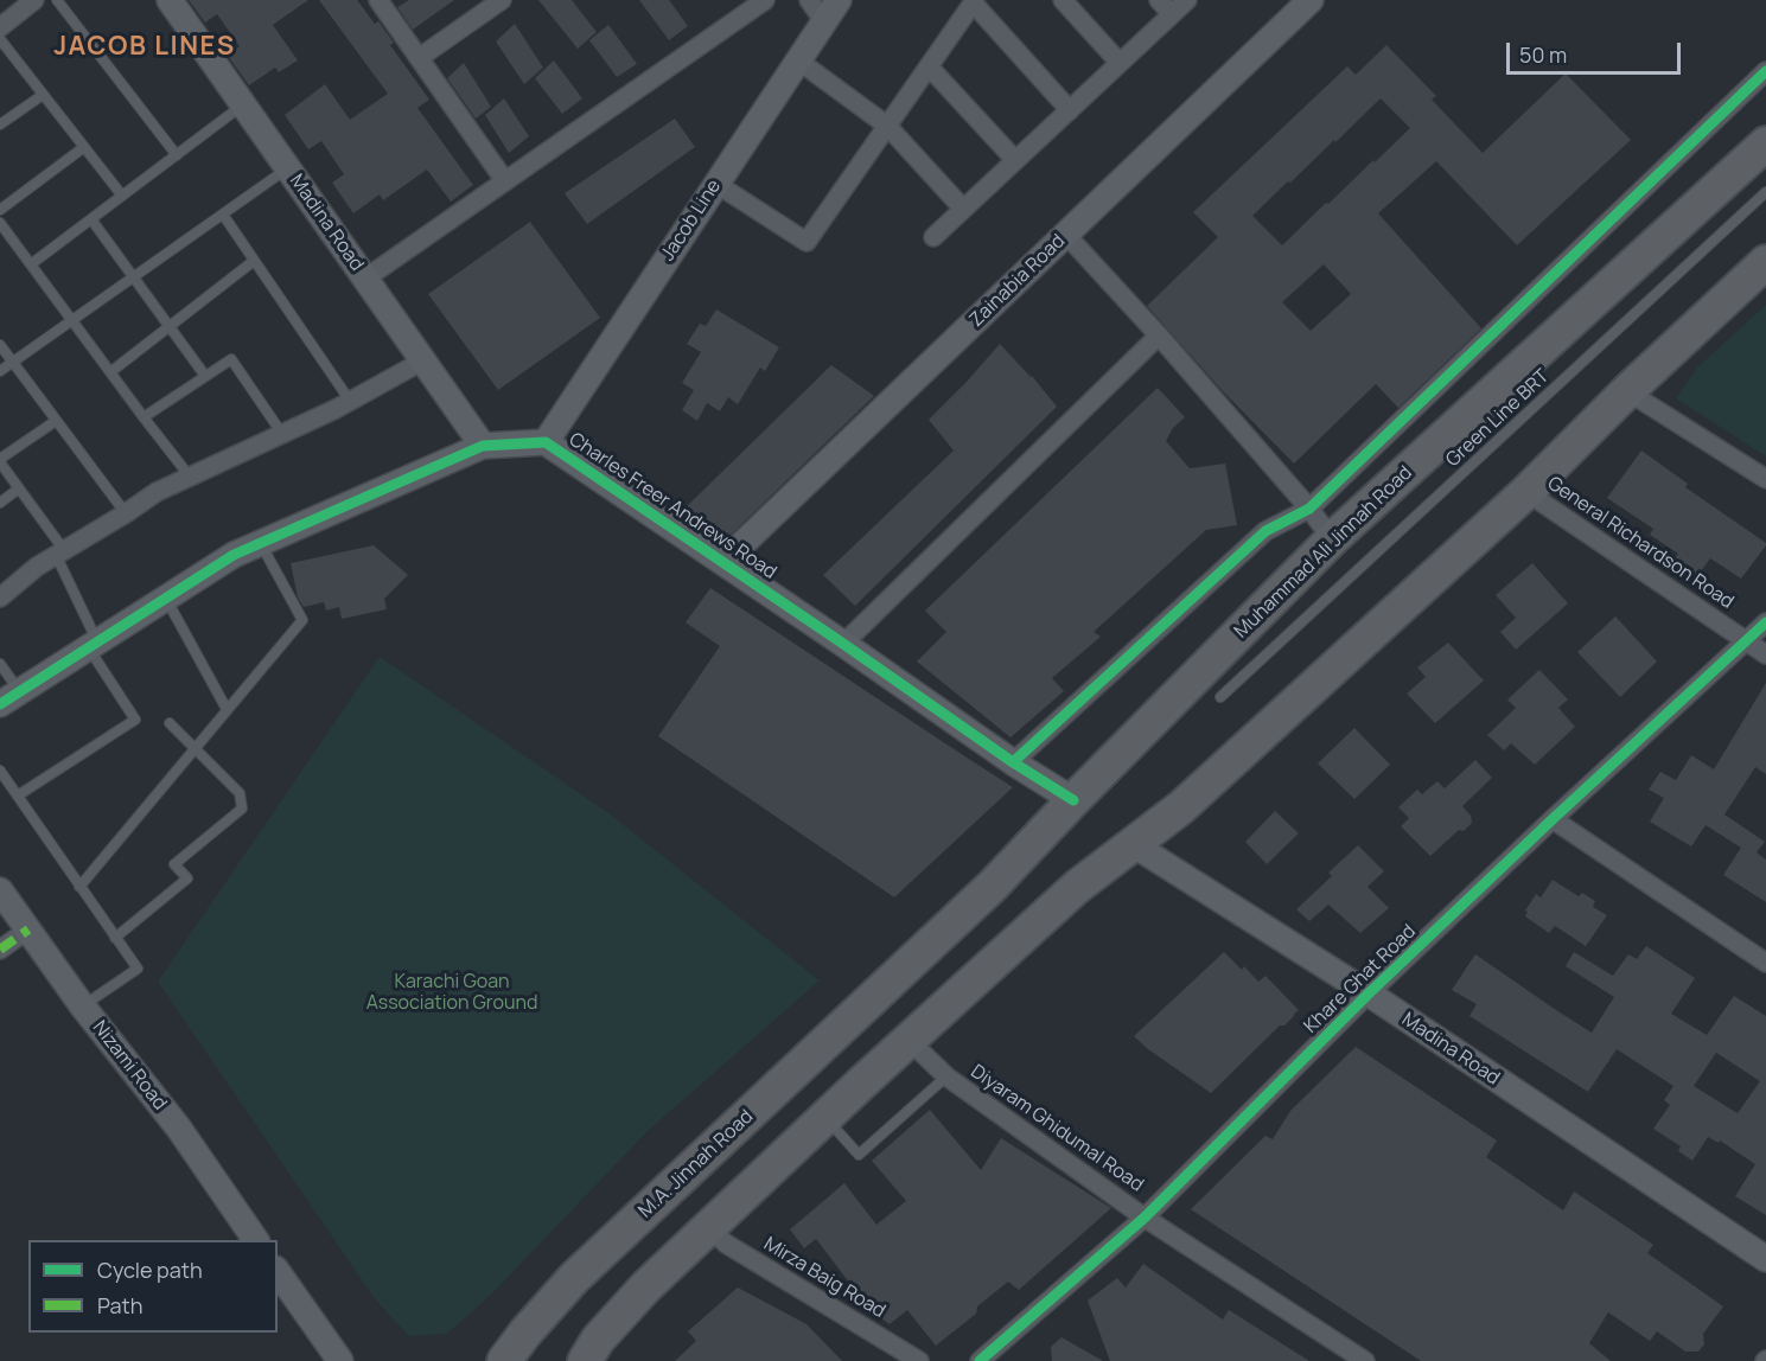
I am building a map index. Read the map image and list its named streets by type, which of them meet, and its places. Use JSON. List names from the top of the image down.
{
  "streets": {
    "highway": ["Muhammad Ali Jinnah Road", "M.A. Jinnah Road"],
    "street": [
      "Jacob Line",
      "Madina Road",
      "Zainabia Road",
      "Charles Freer Andrews Road",
      "General Richardson Road",
      "Khare Ghat Road",
      "Nizami Road",
      "Diyaram Ghidumal Road",
      "Mirza Baig Road"
    ],
    "lane": ["Green Line BRT"]
  },
  "crossings": [
    ["Jacob Line", "Charles Freer Andrews Road"],
    ["Madina Road", "Charles Freer Andrews Road"],
    ["Madina Road", "Khare Ghat Road"],
    ["Zainabia Road", "Charles Freer Andrews Road"],
    ["Charles Freer Andrews Road", "Muhammad Ali Jinnah Road"],
    ["General Richardson Road", "Khare Ghat Road"],
    ["Muhammad Ali Jinnah Road", "M.A. Jinnah Road"],
    ["Khare Ghat Road", "Diyaram Ghidumal Road"]
  ],
  "districts": ["JACOB LINES"],
  "parks": ["Karachi Goan Association Ground"],
  "legend": ["Cycle path", "Path"],
  "scale_bar": "50 m"
}
